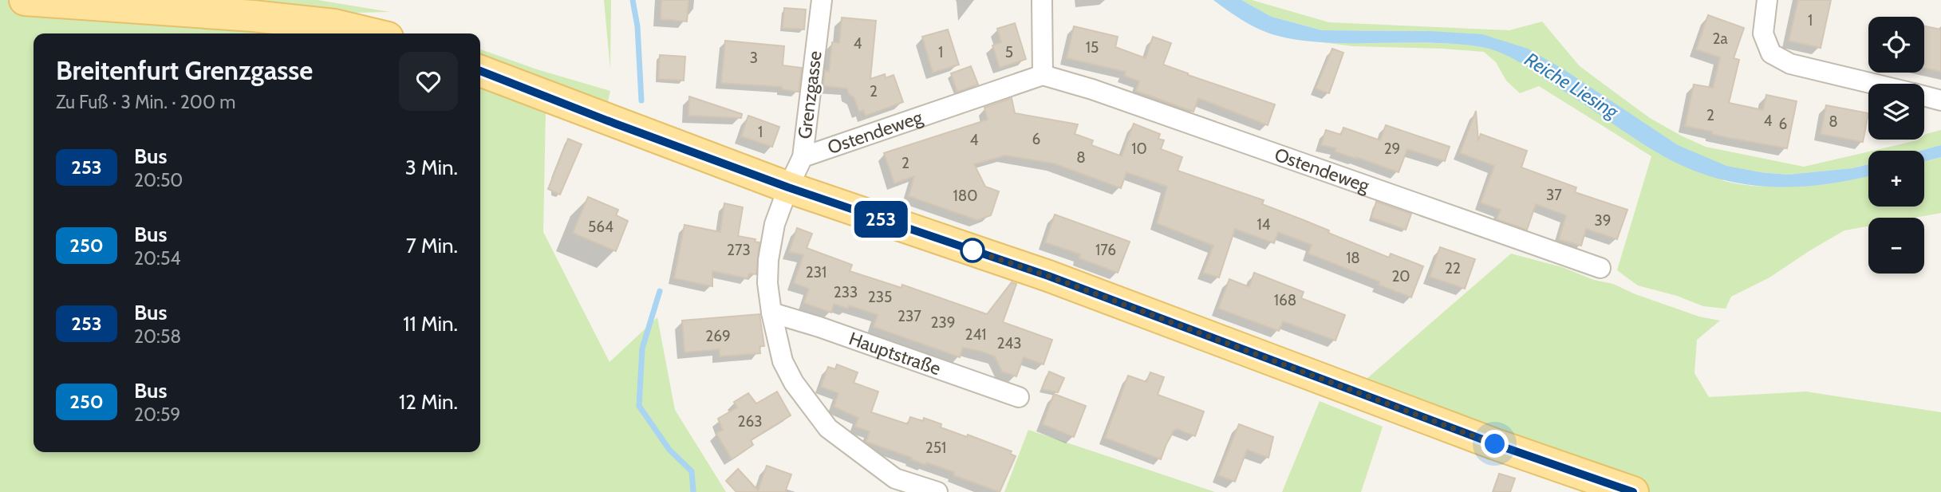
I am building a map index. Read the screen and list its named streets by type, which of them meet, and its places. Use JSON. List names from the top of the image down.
{
  "streets": {
    "street": ["Grenzgasse", "Ostendeweg", "Hauptstraße"]
  },
  "crossings": [
    ["Grenzgasse", "Ostendeweg"]
  ],
  "water": ["Reiche Liesing"],
  "lines": ["bus line 253"],
  "house_numbers": [
    "1",
    "2a",
    "4",
    "15",
    "1",
    "5",
    "3",
    "2",
    "2",
    "4",
    "8",
    "6",
    "1",
    "6",
    "4",
    "10",
    "29",
    "8",
    "2",
    "37",
    "180",
    "39",
    "14",
    "564",
    "273",
    "176",
    "18",
    "22",
    "231",
    "20",
    "233",
    "235",
    "168",
    "237",
    "239",
    "241",
    "269",
    "243",
    "263",
    "251"
  ],
  "page": {
    "on_map": "253",
    "map_buttons": ["+", "−"],
    "heading": ["Breitenfurt Grenzgasse", "Zu Fuß · 3 Min. · 200 m"],
    "list": [
      {
        "mark": "253",
        "name": "Bus",
        "note": "20:50",
        "value": "3 Min."
      },
      {
        "mark": "250",
        "name": "Bus",
        "note": "20:54",
        "value": "7 Min."
      },
      {
        "mark": "253",
        "name": "Bus",
        "note": "20:58",
        "value": "11 Min."
      },
      {
        "mark": "250",
        "name": "Bus",
        "note": "20:59",
        "value": "12 Min."
      }
    ]
  }
}
